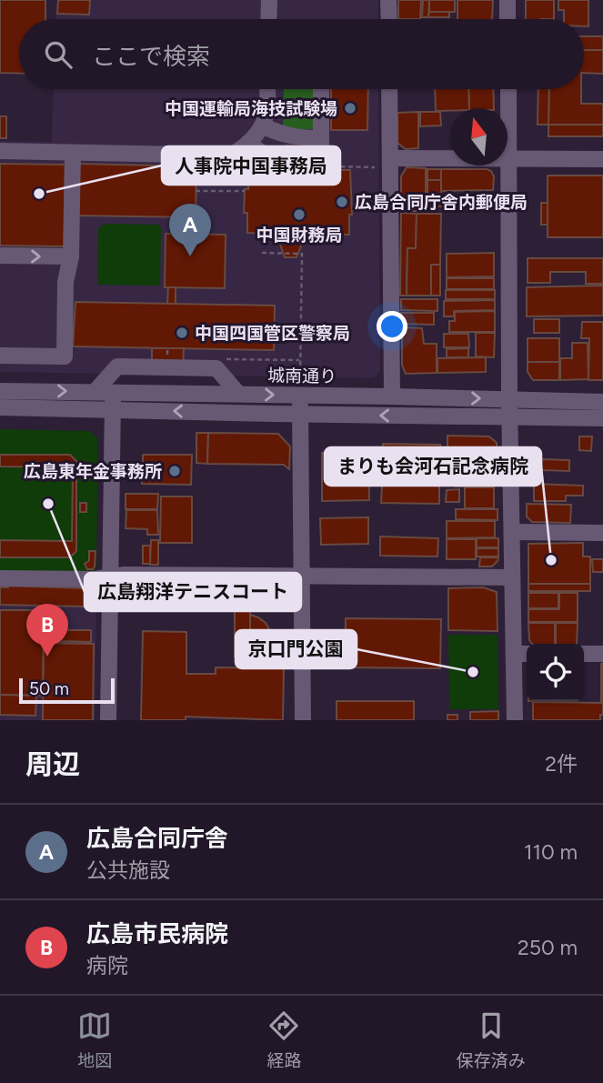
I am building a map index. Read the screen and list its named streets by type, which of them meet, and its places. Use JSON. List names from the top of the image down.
{
  "streets": {
    "street": ["城南通り"]
  },
  "places": [
    "中国運輸局海技試験場",
    "人事院中国事務局",
    "広島合同庁舎内郵便局",
    "中国財務局",
    "中国四国管区警察局",
    "広島東年金事務所",
    "広島翔洋テニスコート",
    "まりも会河石記念病院",
    "京口門公園"
  ],
  "scale_bar": "50 m",
  "north": "top",
  "page": {
    "search": "ここで検索",
    "pins": ["A", "B"],
    "scale": "50 m",
    "heading": ["周辺", "2件"],
    "list": [
      {
        "mark": "A",
        "name": "広島合同庁舎",
        "note": "公共施設",
        "value": "110 m"
      },
      {
        "mark": "B",
        "name": "広島市民病院",
        "note": "病院",
        "value": "250 m"
      }
    ],
    "nav": ["地図", "経路", "保存済み"]
  }
}
